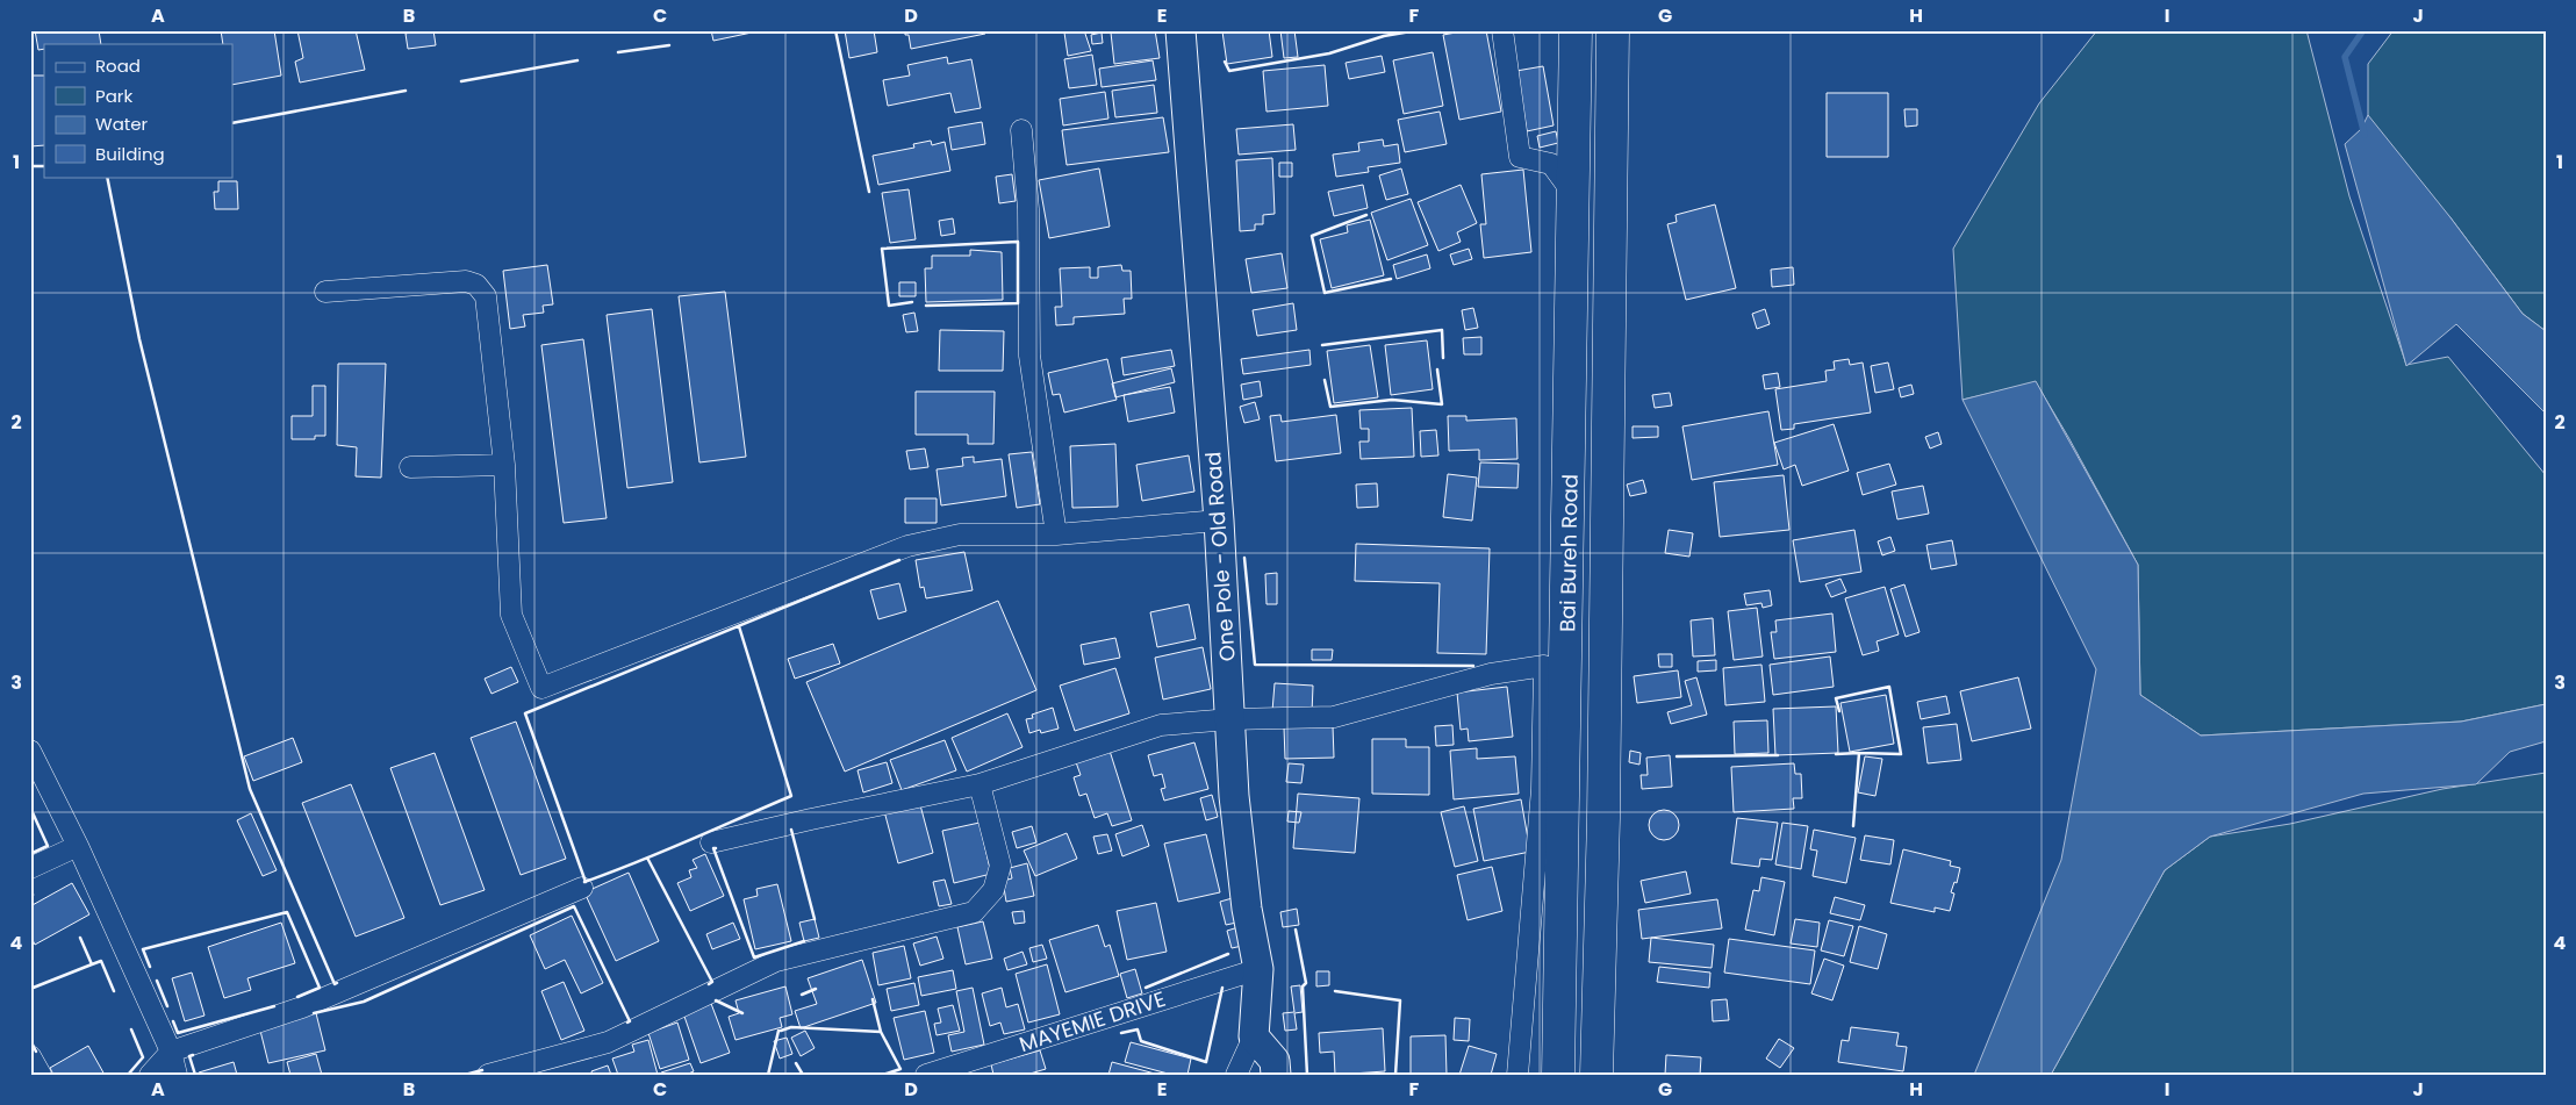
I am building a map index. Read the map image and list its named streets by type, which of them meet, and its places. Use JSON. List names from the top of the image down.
{
  "streets": {
    "highway": ["Bai Bureh Road"],
    "street": ["One Pole - Old Road", "MAYEMIE DRIVE"]
  },
  "crossings": [
    ["One Pole - Old Road", "MAYEMIE DRIVE"]
  ],
  "legend": [
    "Road",
    "Park",
    "Water",
    "Building"
  ],
  "grid": {
    "columns": [
      "A",
      "B",
      "C",
      "D",
      "E",
      "F",
      "G",
      "H",
      "I",
      "J"
    ],
    "rows": [
      "1",
      "2",
      "3",
      "4"
    ]
  }
}
